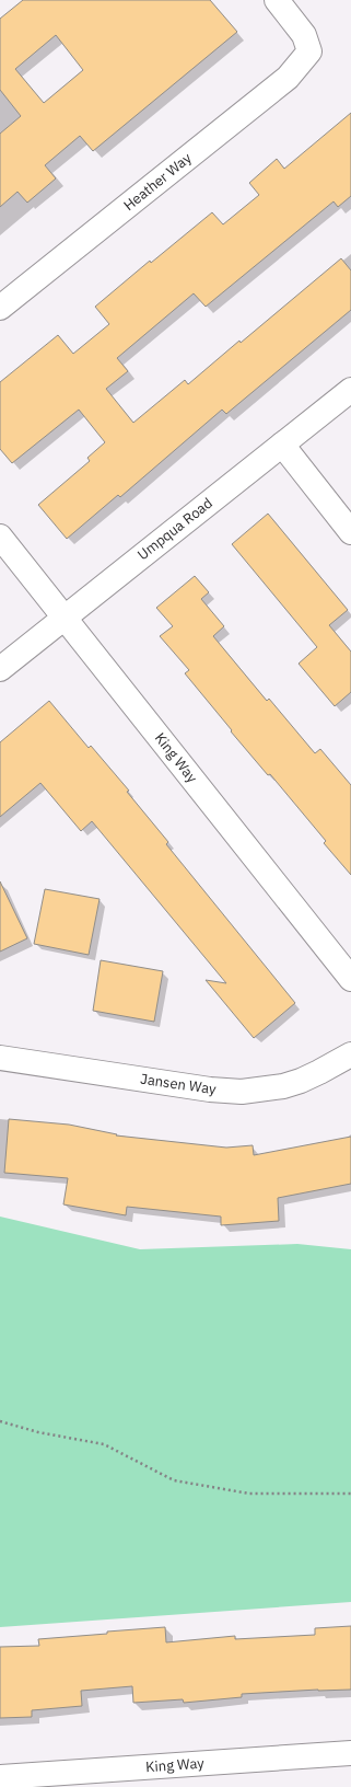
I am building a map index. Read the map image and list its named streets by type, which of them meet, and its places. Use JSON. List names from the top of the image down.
{
  "streets": {
    "street": [
      "Heather Way",
      "Umpqua Road",
      "King Way",
      "Jansen Way"
    ]
  },
  "crossings": [
    ["Umpqua Road", "King Way"]
  ]
}
